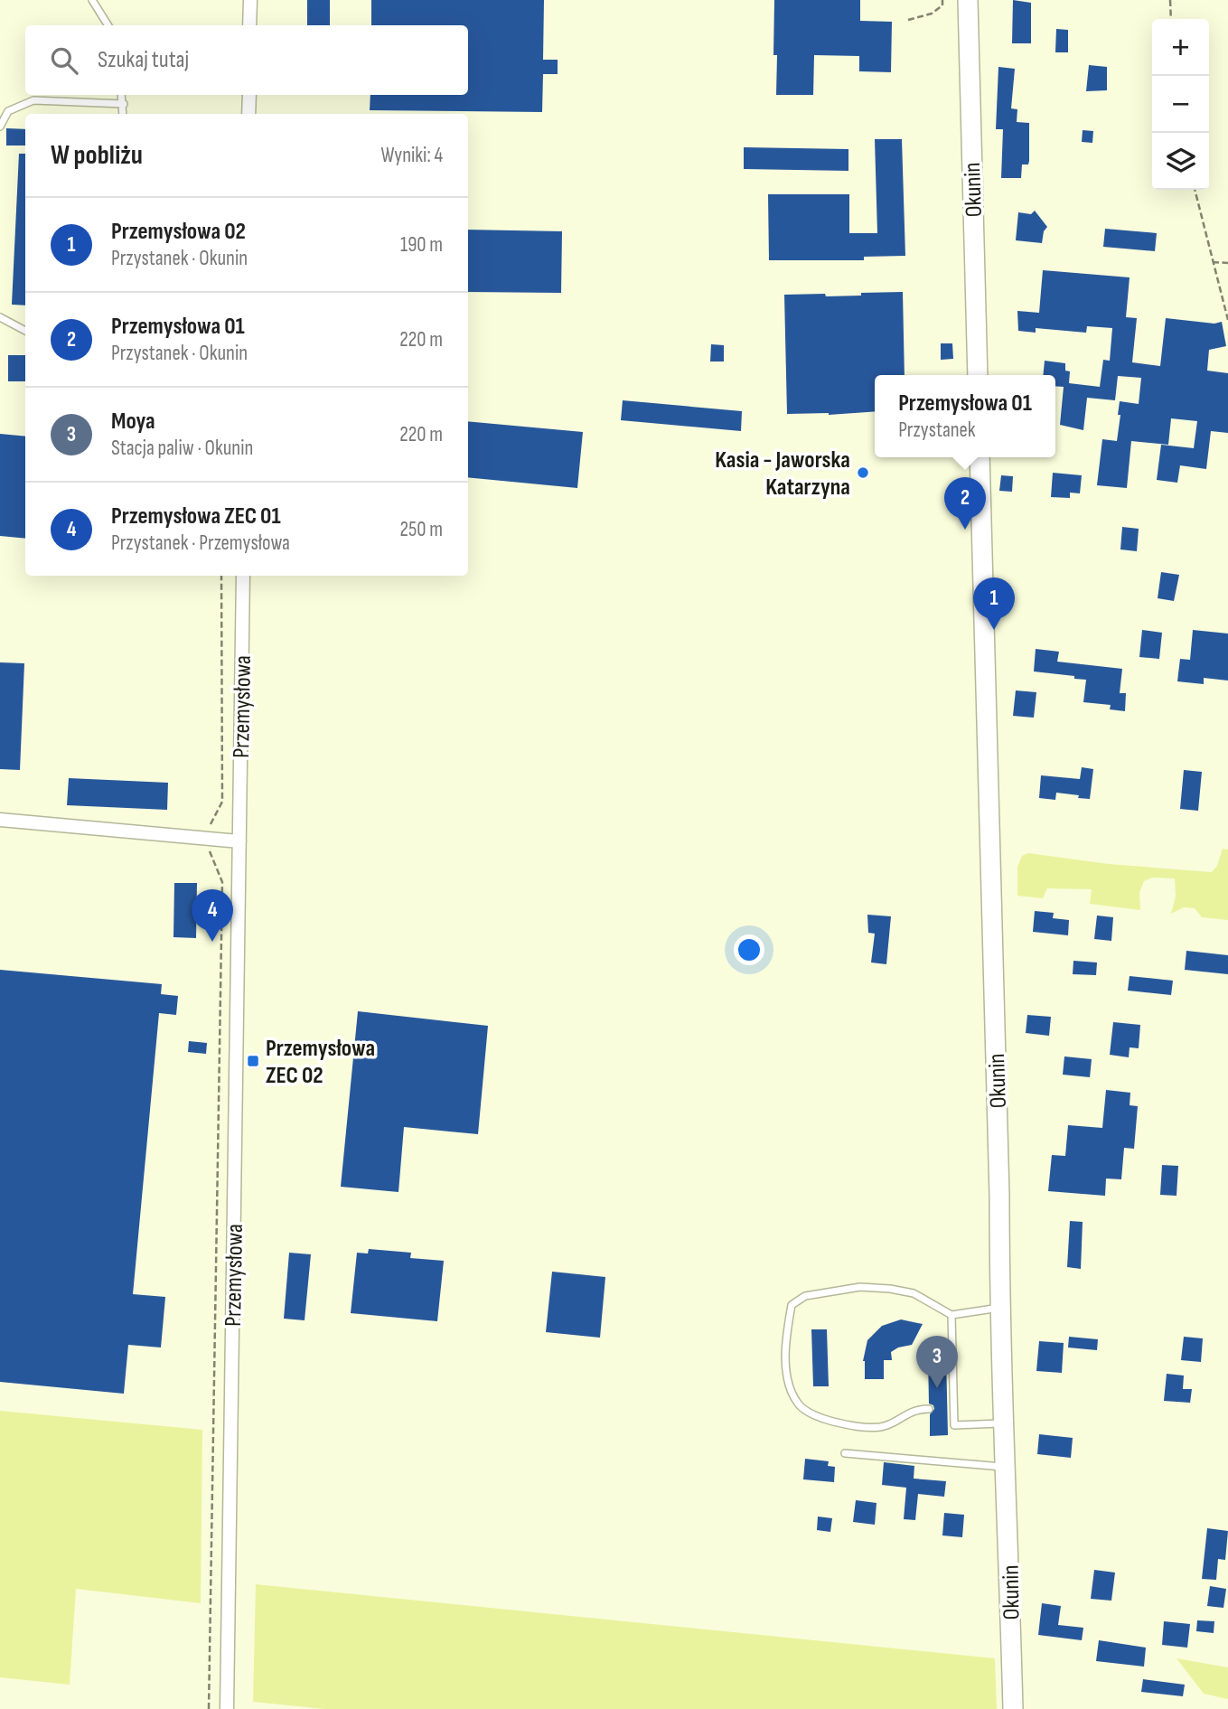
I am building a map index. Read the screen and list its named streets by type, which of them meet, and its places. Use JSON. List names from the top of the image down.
{
  "streets": {
    "main road": ["Okunin"],
    "street": ["Przemysłowa"]
  },
  "places": {
    "other": ["Kasia - Jaworska Katarzyna"],
    "transit": ["Przemysłowa ZEC 02"]
  },
  "page": {
    "map_buttons": ["+", "−"],
    "search": "Szukaj tutaj",
    "heading": ["W pobliżu", "Wyniki: 4"],
    "list": [
      {
        "mark": "1",
        "name": "Przemysłowa 02",
        "note": "Przystanek · Okunin",
        "value": "190 m"
      },
      {
        "mark": "2",
        "name": "Przemysłowa 01",
        "note": "Przystanek · Okunin",
        "value": "220 m"
      },
      {
        "mark": "3",
        "name": "Moya",
        "note": "Stacja paliw · Okunin",
        "value": "220 m"
      },
      {
        "mark": "4",
        "name": "Przemysłowa ZEC 01",
        "note": "Przystanek · Przemysłowa",
        "value": "250 m"
      }
    ],
    "popup": ["Przemysłowa 01", "Przystanek"],
    "pins": [
      "2",
      "1",
      "4",
      "3"
    ]
  }
}
